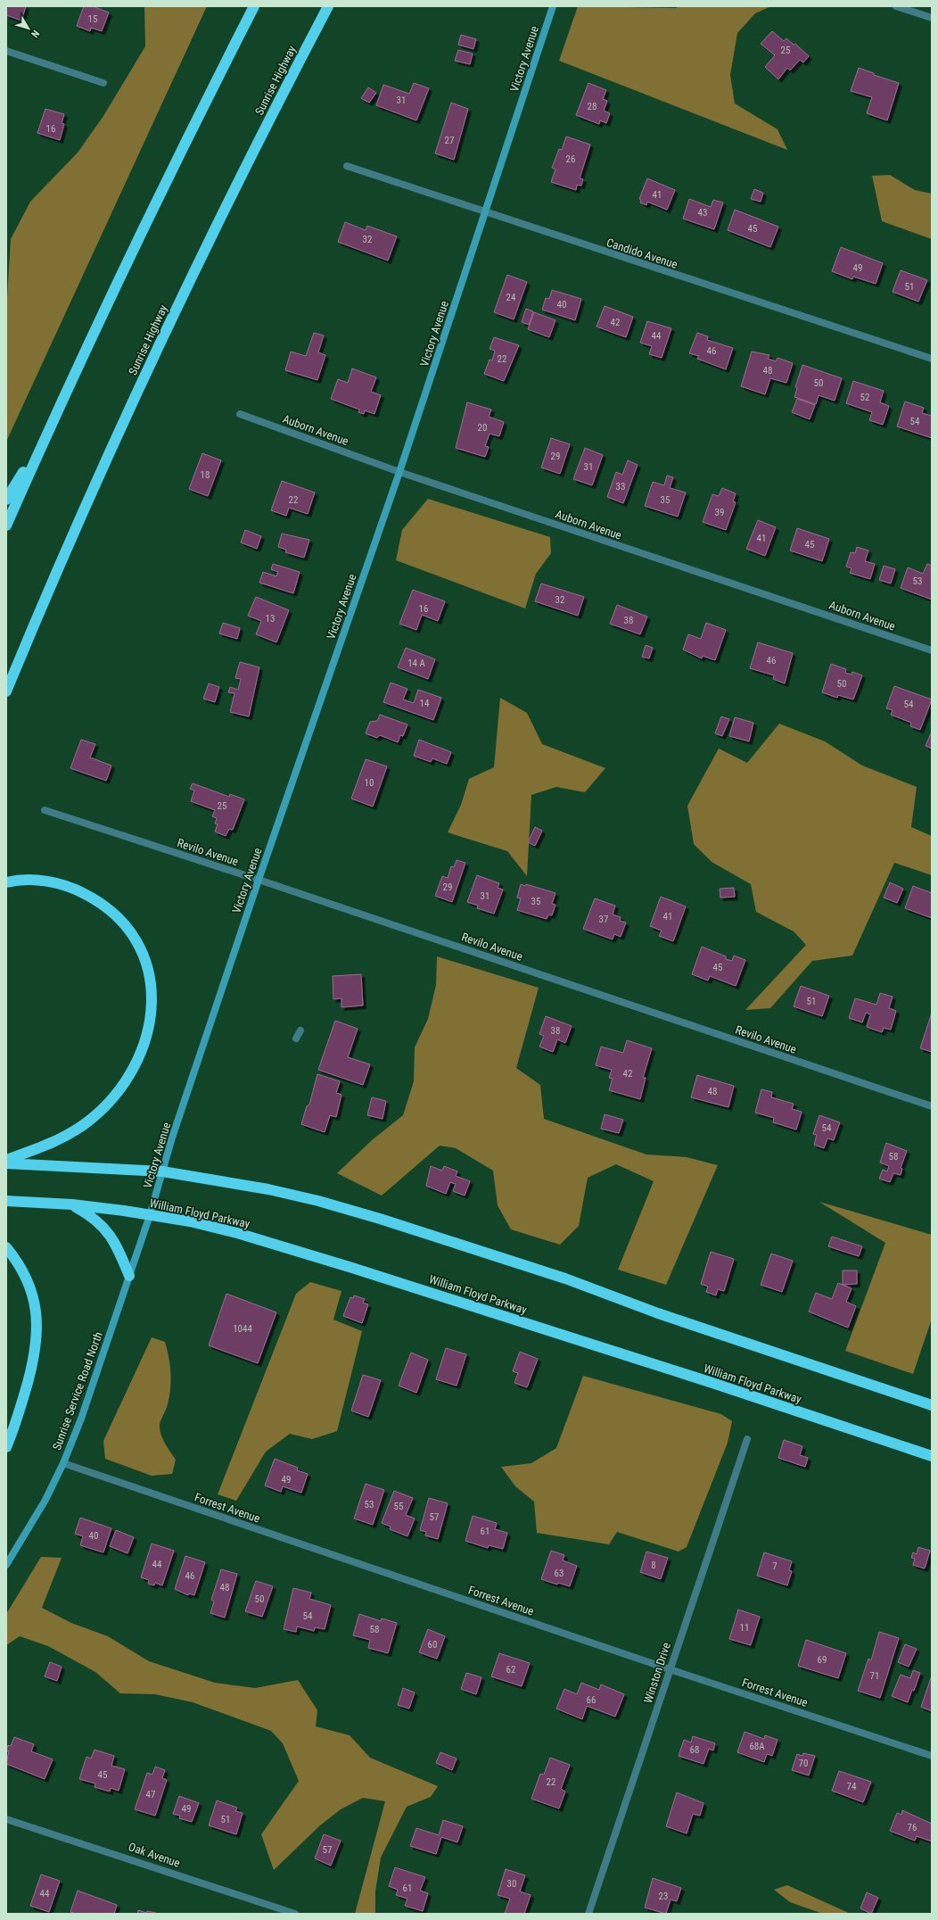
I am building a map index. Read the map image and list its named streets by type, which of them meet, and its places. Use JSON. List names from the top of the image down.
{
  "streets": {
    "highway": ["Sunrise Highway", "William Floyd Parkway"],
    "street": [
      "Victory Avenue",
      "Candido Avenue",
      "Auborn Avenue",
      "Revilo Avenue",
      "Sunrise Service Road North",
      "Forrest Avenue",
      "Winston Drive",
      "Oak Avenue"
    ]
  },
  "crossings": [
    ["Victory Avenue", "Candido Avenue"],
    ["Victory Avenue", "Auborn Avenue"],
    ["Victory Avenue", "Revilo Avenue"],
    ["Victory Avenue", "William Floyd Parkway"],
    ["Victory Avenue", "Sunrise Service Road North"],
    ["William Floyd Parkway", "Sunrise Service Road North"],
    ["Sunrise Service Road North", "Forrest Avenue"],
    ["Forrest Avenue", "Winston Drive"]
  ],
  "house_numbers": [
    "15",
    "25",
    "31",
    "28",
    "16",
    "27",
    "26",
    "41",
    "43",
    "45",
    "32",
    "49",
    "51",
    "24",
    "40",
    "42",
    "44",
    "46",
    "22",
    "48",
    "50",
    "52",
    "54",
    "20",
    "29",
    "31",
    "18",
    "33",
    "22",
    "35",
    "39",
    "41",
    "45",
    "53",
    "32",
    "16",
    "13",
    "38",
    "46",
    "14 A",
    "50",
    "14",
    "54",
    "10",
    "25",
    "29",
    "31",
    "35",
    "41",
    "37",
    "45",
    "51",
    "38",
    "42",
    "48",
    "54",
    "58",
    "1044",
    "49",
    "53",
    "55",
    "57",
    "61",
    "40",
    "44",
    "8",
    "7",
    "63",
    "46",
    "48",
    "50",
    "54",
    "11",
    "58",
    "60",
    "69",
    "62",
    "71",
    "66",
    "68A",
    "68",
    "70",
    "45",
    "22",
    "74",
    "47",
    "49",
    "51",
    "76",
    "57",
    "30",
    "61",
    "44",
    "23"
  ],
  "north": "bottom right"
}
